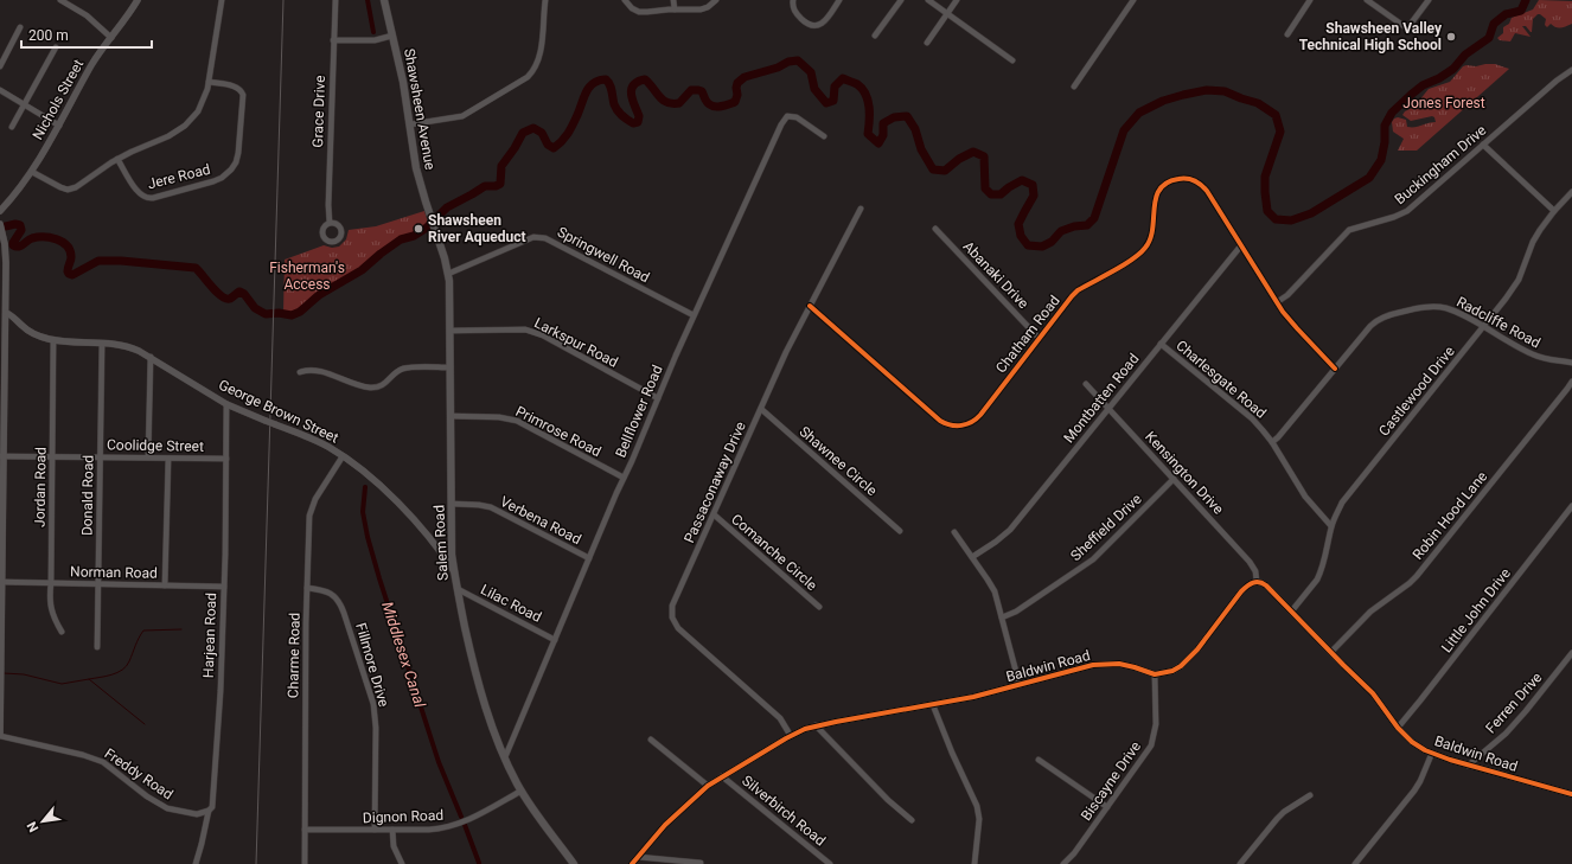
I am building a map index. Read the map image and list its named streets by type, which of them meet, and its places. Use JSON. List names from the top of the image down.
{
  "streets": {
    "main road": ["Shawsheen Avenue", "Salem Road"],
    "street": [
      "Nichols Street",
      "Grace Drive",
      "Buckingham Drive",
      "Jere Road",
      "Springwell Road",
      "Abanaki Drive",
      "Radcliffe Road",
      "Chatham Road",
      "Larkspur Road",
      "Charlesgate Road",
      "Castlewood Drive",
      "Montbatten Road",
      "George Brown Street",
      "Bellflower Road",
      "Primrose Road",
      "Coolidge Street",
      "Shawnee Circle",
      "Kensington Drive",
      "Passaconaway Drive",
      "Jordan Road",
      "Donald Road",
      "Robin Hood Lane",
      "Verbena Road",
      "Sheffield Drive",
      "Comanche Circle",
      "Norman Road",
      "Lilac Road",
      "Little John Drive",
      "Harjean Road",
      "Charme Road",
      "Fillmore Drive",
      "Baldwin Road",
      "Ferren Drive",
      "Freddy Road",
      "Biscayne Drive",
      "Silverbirch Road",
      "Dignon Road"
    ]
  },
  "crossings": [
    ["Shawsheen Avenue", "Salem Road"],
    ["Buckingham Drive", "Chatham Road"],
    ["Springwell Road", "Bellflower Road"],
    ["Springwell Road", "Salem Road"],
    ["Abanaki Drive", "Chatham Road"],
    ["Radcliffe Road", "Chatham Road"],
    ["Radcliffe Road", "Charlesgate Road"],
    ["Radcliffe Road", "Castlewood Drive"],
    ["Chatham Road", "Montbatten Road"],
    ["Chatham Road", "Passaconaway Drive"],
    ["Larkspur Road", "Bellflower Road"],
    ["Larkspur Road", "Salem Road"],
    ["Charlesgate Road", "Castlewood Drive"],
    ["Charlesgate Road", "Montbatten Road"],
    ["Castlewood Drive", "Baldwin Road"],
    ["Montbatten Road", "Kensington Drive"],
    ["George Brown Street", "Jordan Road"],
    ["George Brown Street", "Donald Road"],
    ["George Brown Street", "Salem Road"],
    ["George Brown Street", "Harjean Road"],
    ["George Brown Street", "Charme Road"],
    ["Bellflower Road", "Primrose Road"],
    ["Bellflower Road", "Verbena Road"],
    ["Bellflower Road", "Salem Road"],
    ["Bellflower Road", "Lilac Road"],
    ["Primrose Road", "Salem Road"],
    ["Coolidge Street", "Jordan Road"],
    ["Coolidge Street", "Donald Road"],
    ["Coolidge Street", "Harjean Road"],
    ["Shawnee Circle", "Passaconaway Drive"],
    ["Kensington Drive", "Sheffield Drive"],
    ["Kensington Drive", "Baldwin Road"],
    ["Passaconaway Drive", "Comanche Circle"],
    ["Passaconaway Drive", "Baldwin Road"],
    ["Jordan Road", "Norman Road"],
    ["Donald Road", "Norman Road"],
    ["Robin Hood Lane", "Baldwin Road"],
    ["Verbena Road", "Salem Road"],
    ["Salem Road", "Lilac Road"],
    ["Salem Road", "Dignon Road"],
    ["Norman Road", "Harjean Road"],
    ["Little John Drive", "Baldwin Road"],
    ["Harjean Road", "Freddy Road"],
    ["Charme Road", "Fillmore Drive"],
    ["Charme Road", "Dignon Road"],
    ["Fillmore Drive", "Dignon Road"],
    ["Baldwin Road", "Ferren Drive"],
    ["Baldwin Road", "Biscayne Drive"],
    ["Baldwin Road", "Silverbirch Road"]
  ],
  "water": ["Middlesex Canal"],
  "parks": ["Jones Forest", "Fisherman's Access"],
  "places": ["Shawsheen Valley Technical High School", "Shawsheen River Aqueduct"],
  "scale_bar": "200 m",
  "north": "bottom left"
}
